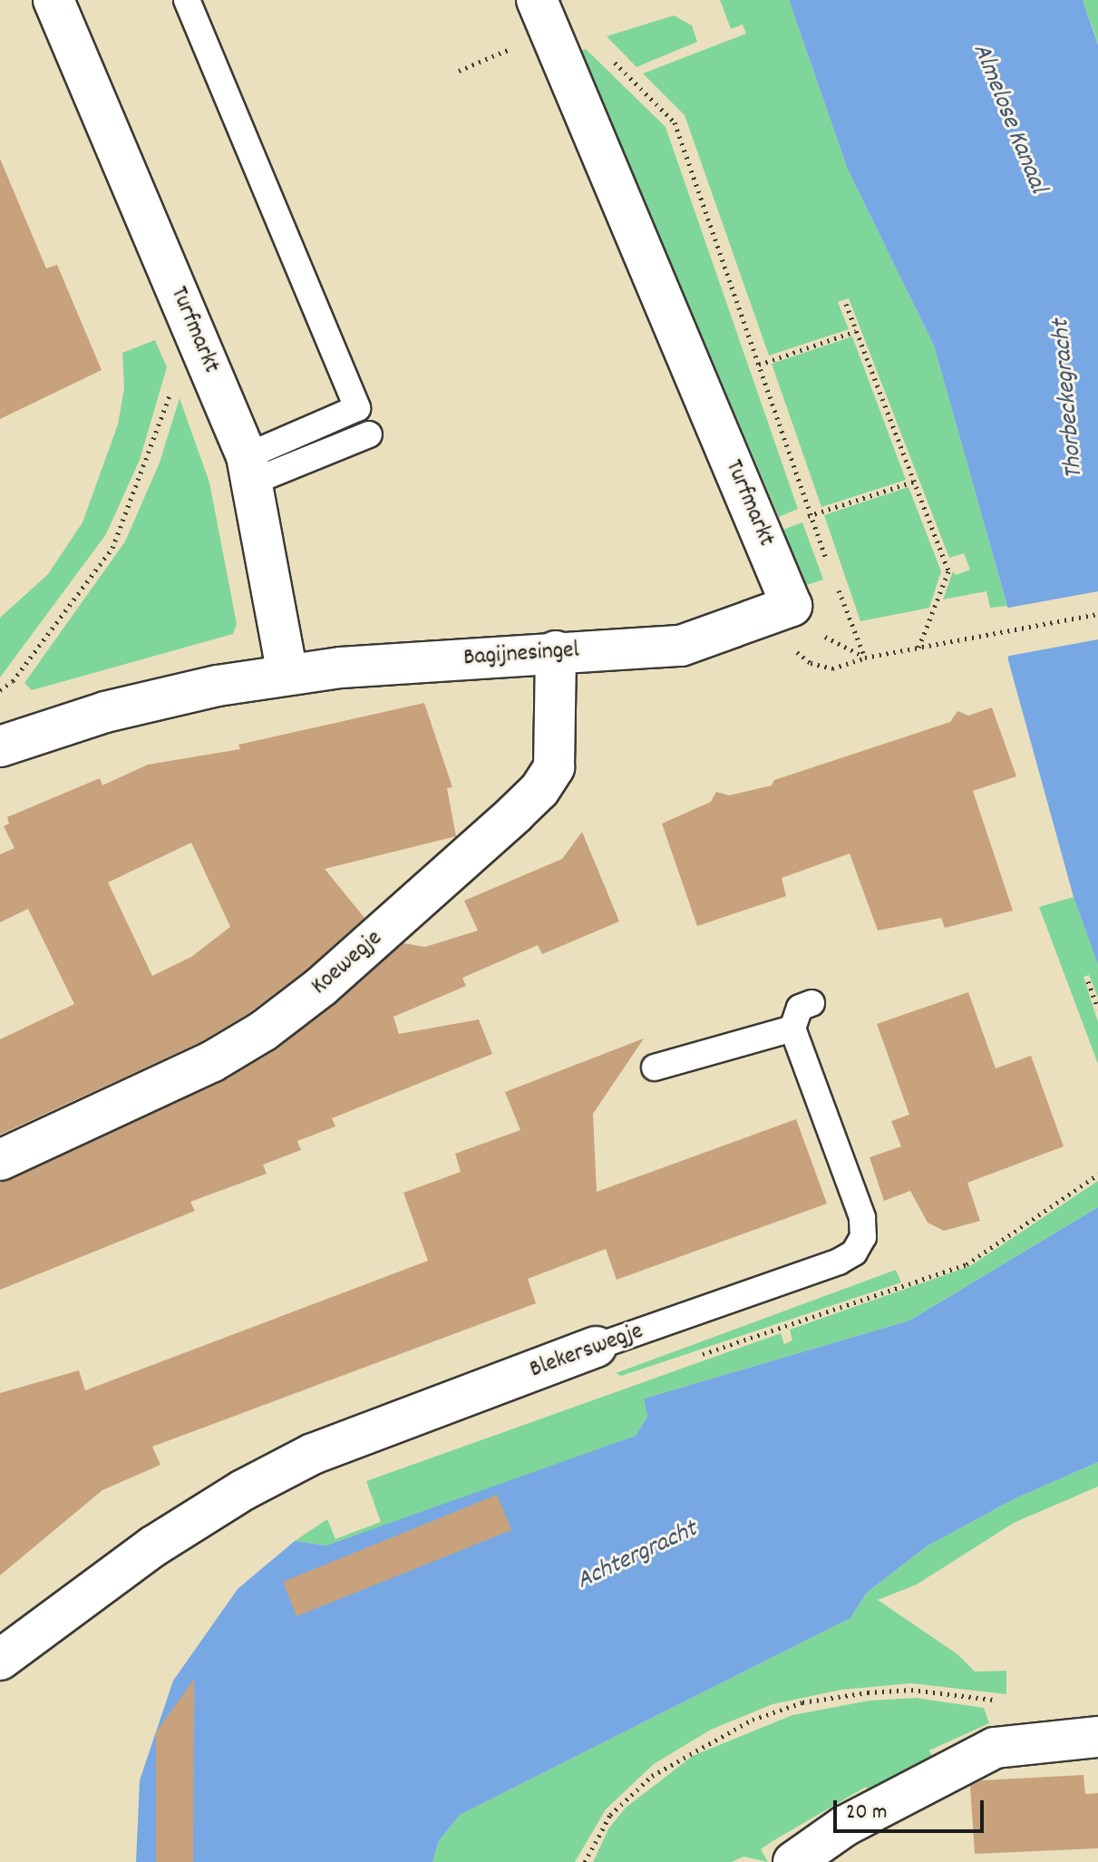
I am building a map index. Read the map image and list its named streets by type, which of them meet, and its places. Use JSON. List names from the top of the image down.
{
  "streets": {
    "street": [
      "Turfmarkt",
      "Bagijnesingel",
      "Koewegje",
      "Blekerswegje"
    ]
  },
  "crossings": [
    ["Turfmarkt", "Bagijnesingel"],
    ["Bagijnesingel", "Koewegje"]
  ],
  "water": ["Almelose Kanaal", "Thorbeckegracht", "Achtergracht"],
  "scale_bar": "20 m"
}
